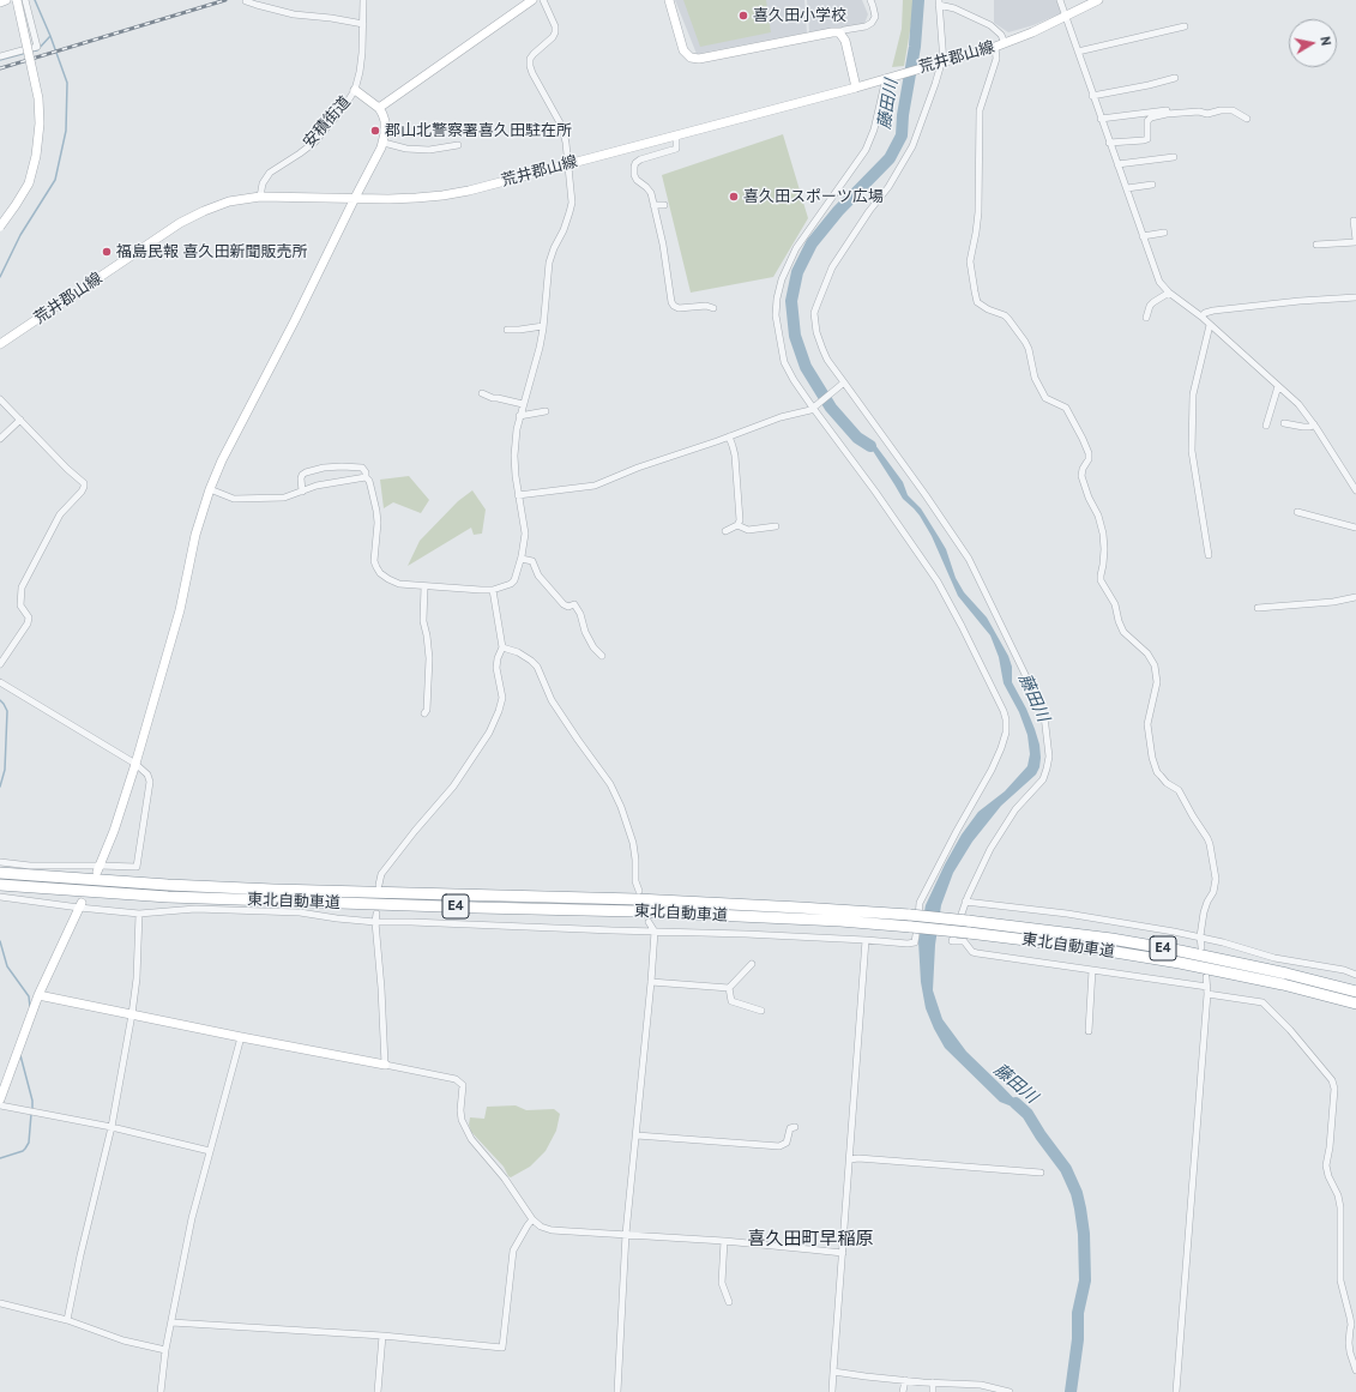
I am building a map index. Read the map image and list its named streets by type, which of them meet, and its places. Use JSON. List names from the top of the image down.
{
  "streets": {
    "highway": ["東北自動車道", "E4"],
    "street": ["荒井郡山線", "安積街道"]
  },
  "crossings": [
    ["荒井郡山線", "安積街道"]
  ],
  "districts": ["喜久田町早稲原"],
  "water": ["藤田川"],
  "places": [
    "喜久田小学校",
    "郡山北警察署喜久田駐在所",
    "喜久田スポーツ広場",
    "福島民報 喜久田新聞販売所"
  ],
  "north": "right"
}
